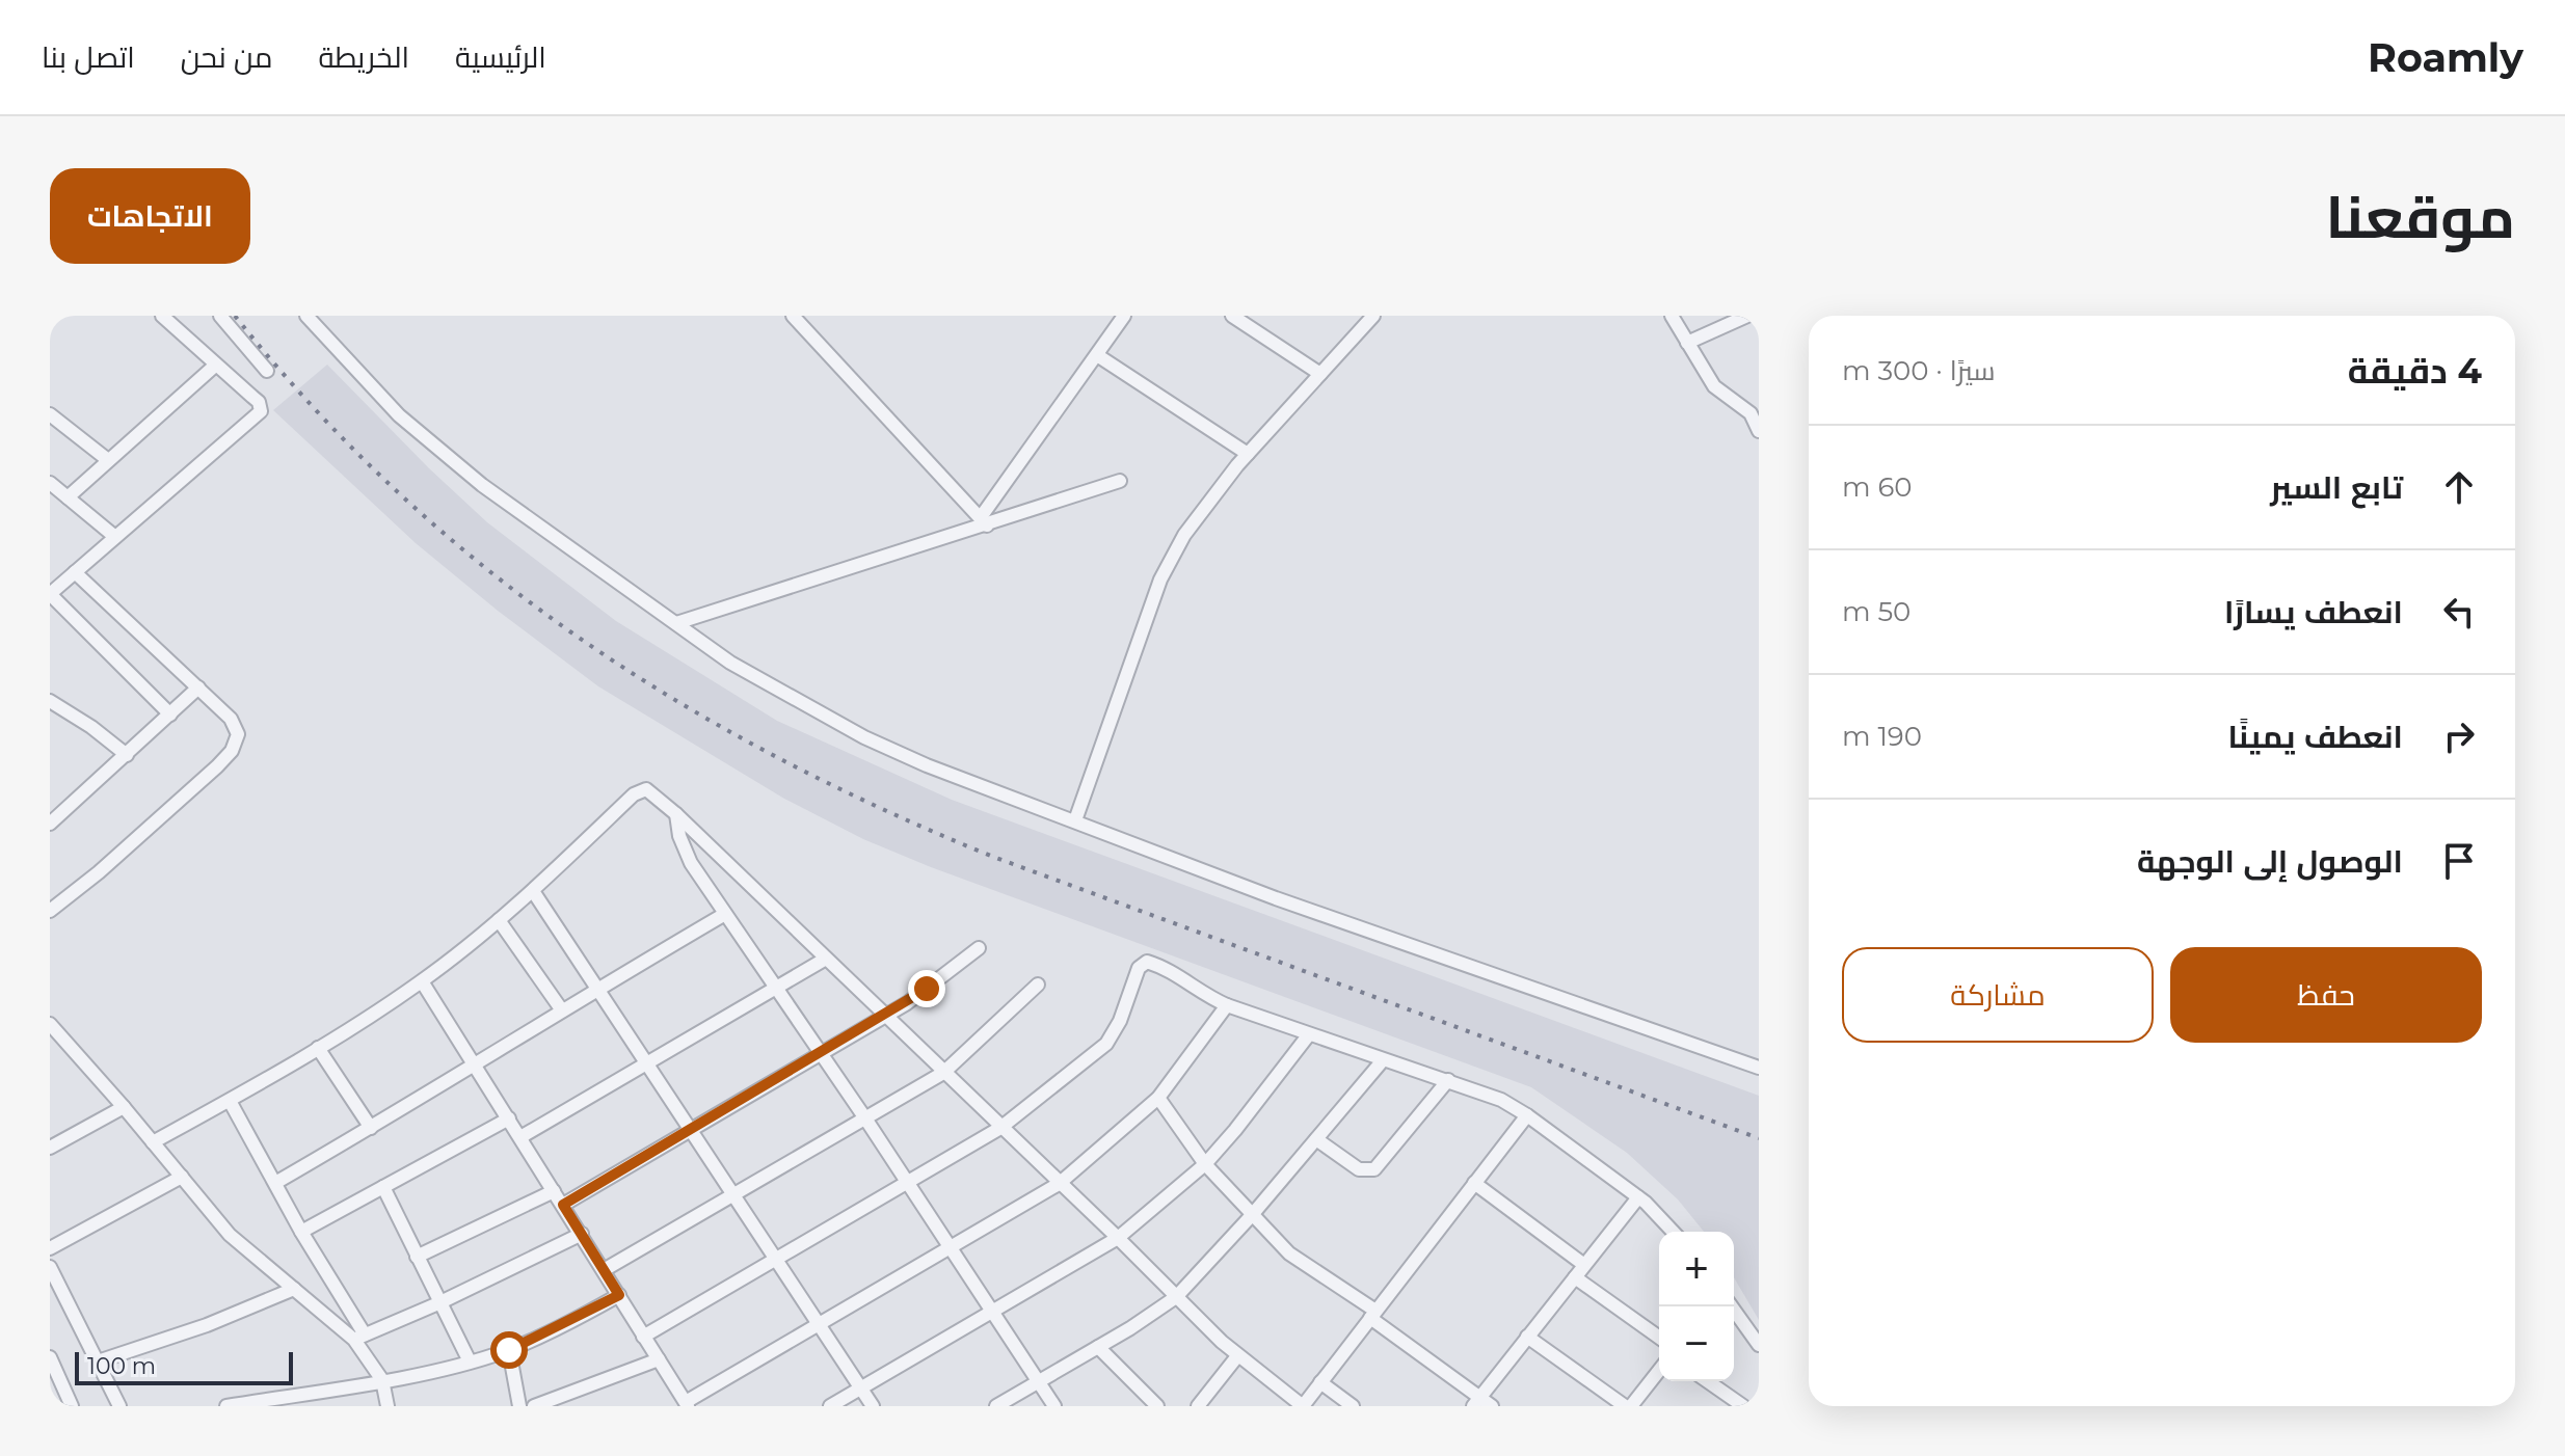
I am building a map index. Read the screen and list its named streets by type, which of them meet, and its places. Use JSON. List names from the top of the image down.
{
  "scale_bar": "100 m",
  "page": {
    "header": "Roamly",
    "nav": [
      "الرئيسية",
      "الخريطة",
      "من نحن",
      "اتصل بنا"
    ],
    "title": "موقعنا",
    "buttons": [
      "الاتجاهات",
      ["حفظ", "مشاركة"]
    ],
    "heading": ["4 دقيقة", "سيرًا · 300 m"],
    "list": [
      ["تابع السير", "60 m"],
      ["انعطف يسارًا", "50 m"],
      ["انعطف يمينًا", "190 m"],
      "الوصول إلى الوجهة"
    ],
    "map_buttons": ["+", "−"],
    "scale": "100 m"
  }
}
